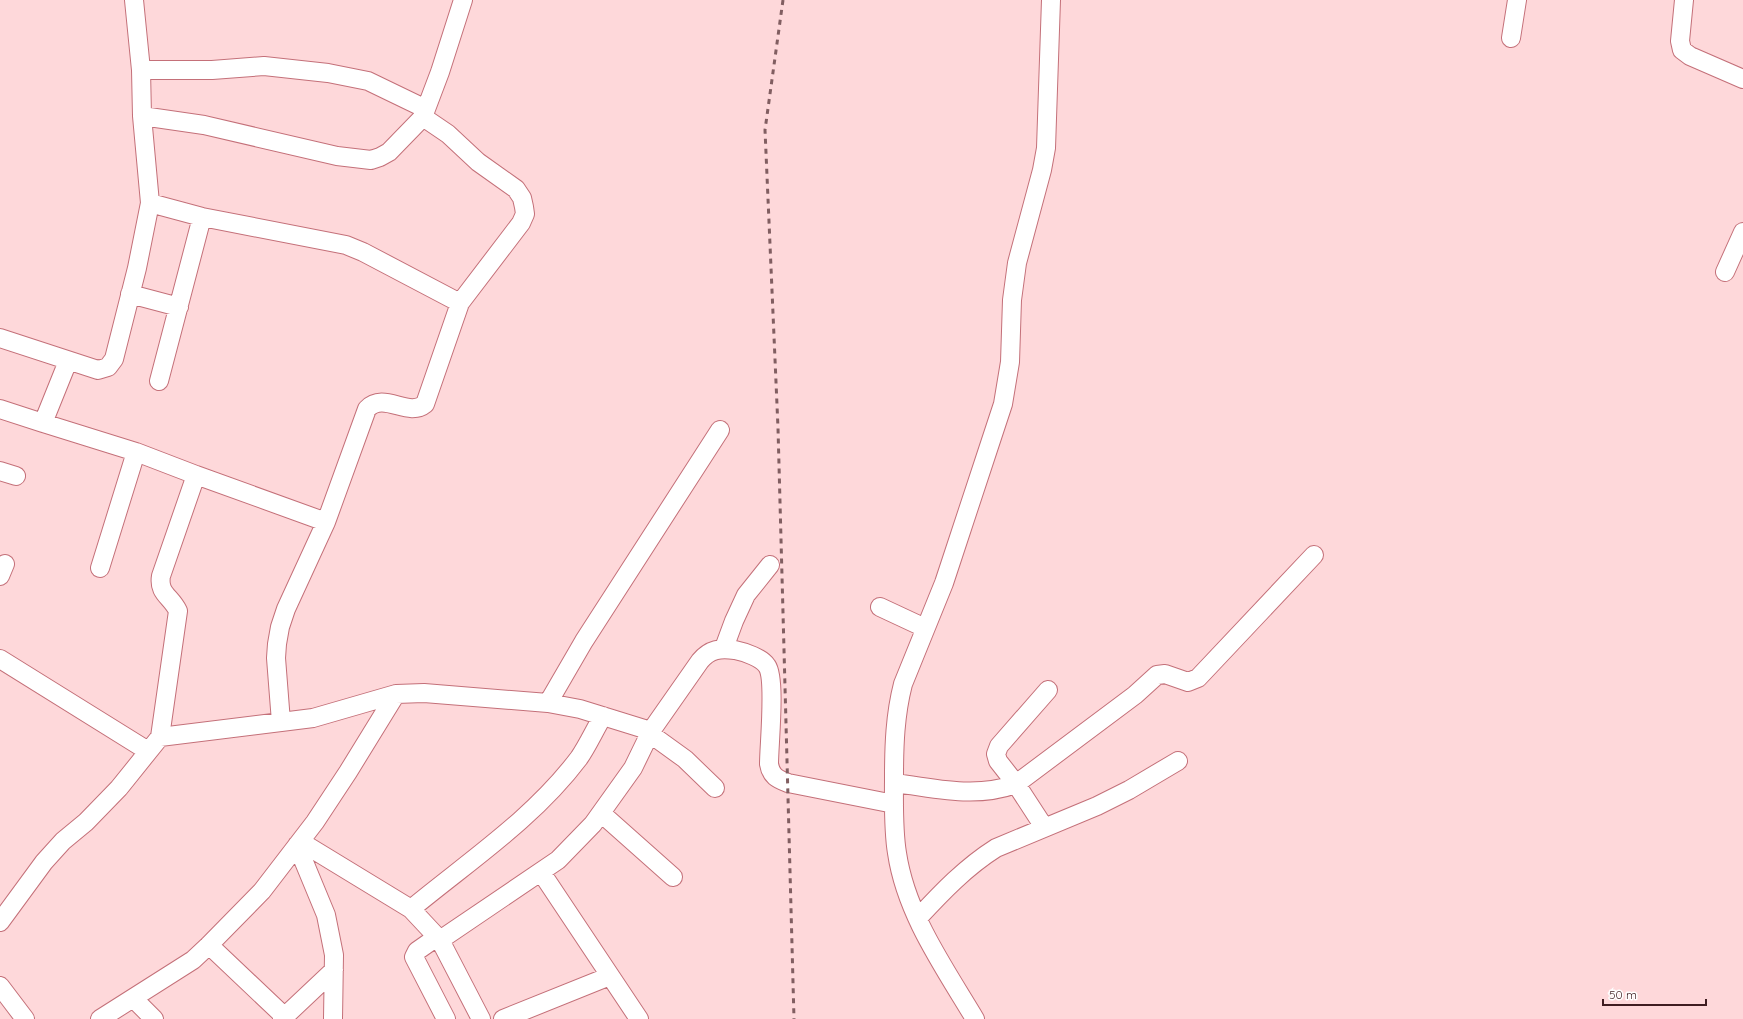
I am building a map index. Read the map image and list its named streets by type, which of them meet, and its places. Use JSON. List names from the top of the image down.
{
  "scale_bar": "50 m"
}
